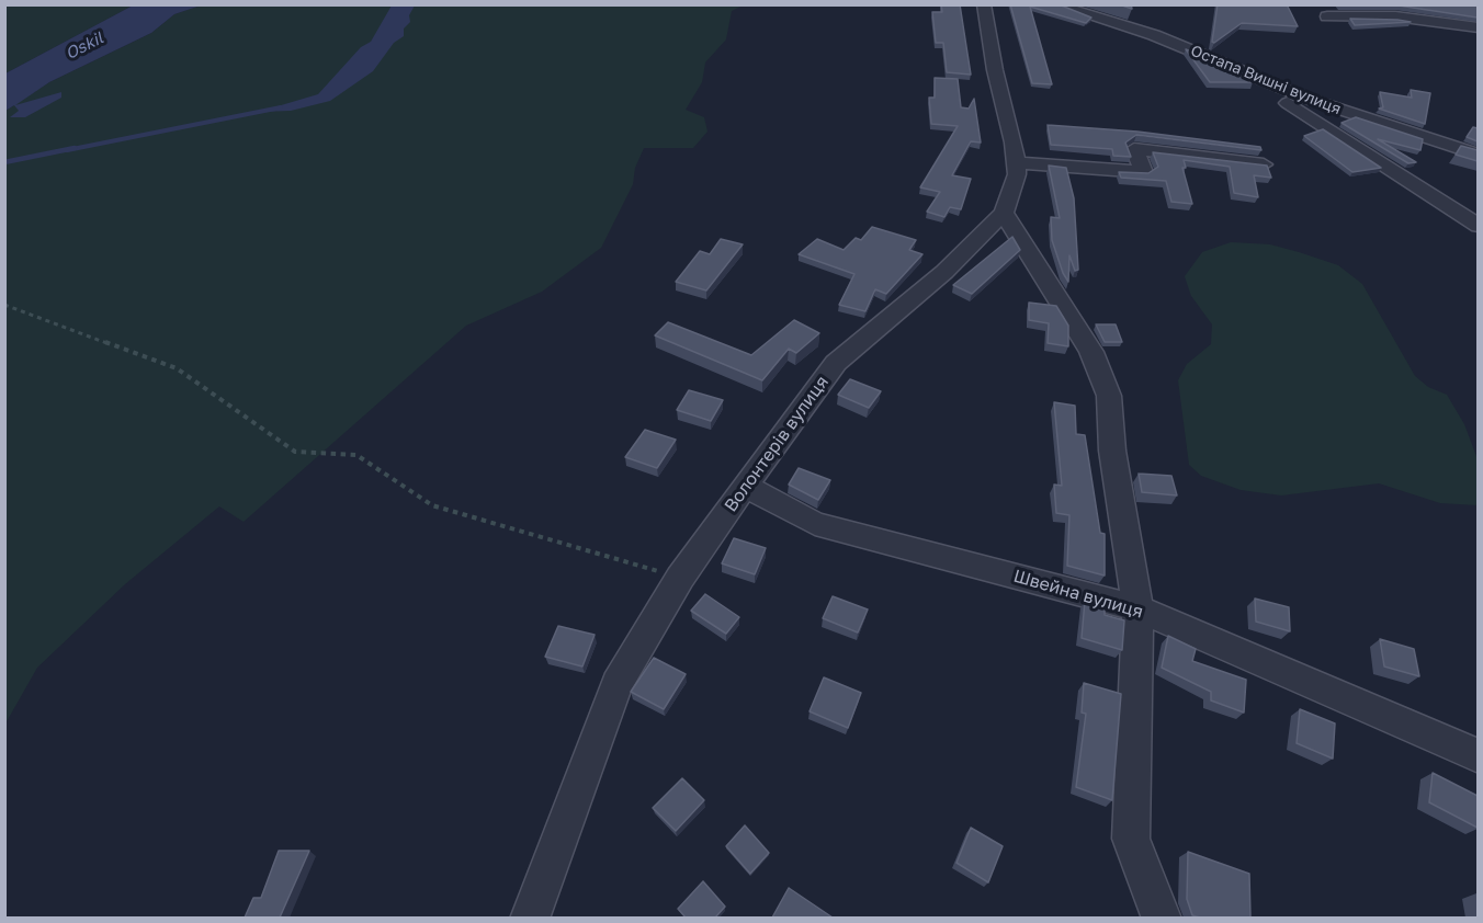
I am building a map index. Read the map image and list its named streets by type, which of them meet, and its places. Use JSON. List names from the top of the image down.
{
  "streets": {
    "street": ["Остапа Вишні вулиця", "Волонтерів вулиця", "Швейна вулиця"]
  },
  "crossings": [
    ["Волонтерів вулиця", "Швейна вулиця"]
  ],
  "water": ["Oskil"]
}
